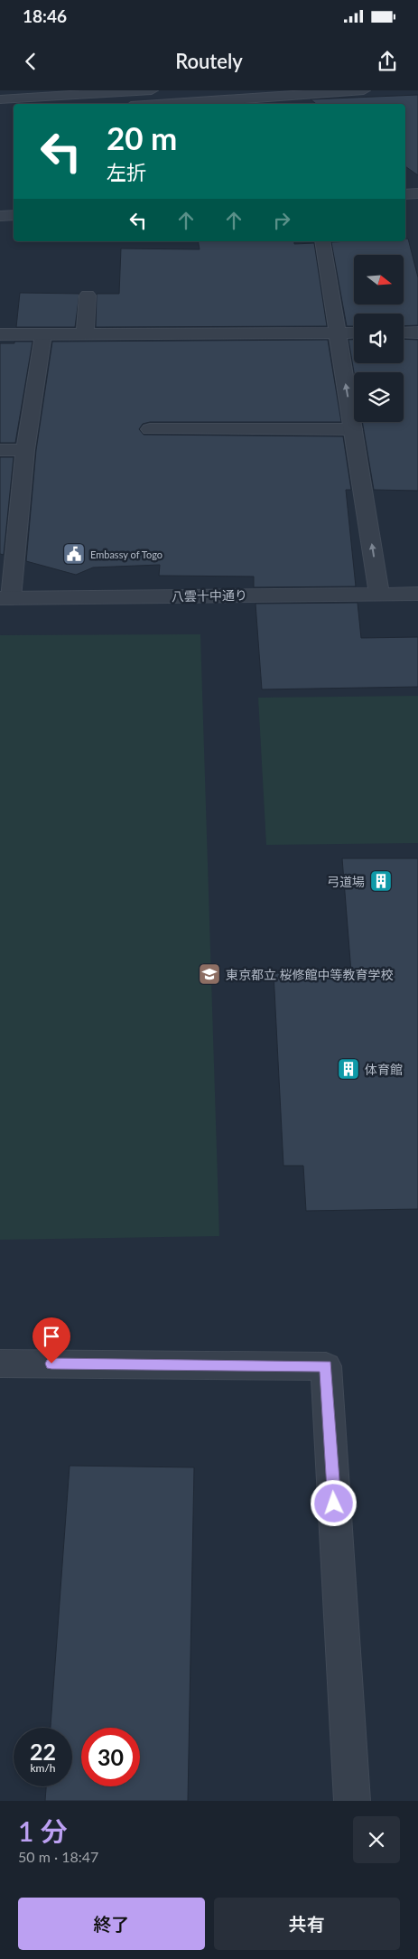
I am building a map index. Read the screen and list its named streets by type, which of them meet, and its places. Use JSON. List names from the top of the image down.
{
  "streets": {
    "street": ["八雲十中通り"]
  },
  "places": {
    "public building": ["Embassy of Togo"],
    "building": ["弓道場", "体育館"],
    "school or university": ["東京都立 桜修館中等教育学校"]
  },
  "north": "right",
  "page": {
    "status": "18:46",
    "header": "Routely",
    "turn": ["20 m", "左折"],
    "speed": "22 km/h",
    "limit": "30",
    "heading": ["1 分", "50 m · 18:47"],
    "buttons": ["終了", "共有"]
  }
}
